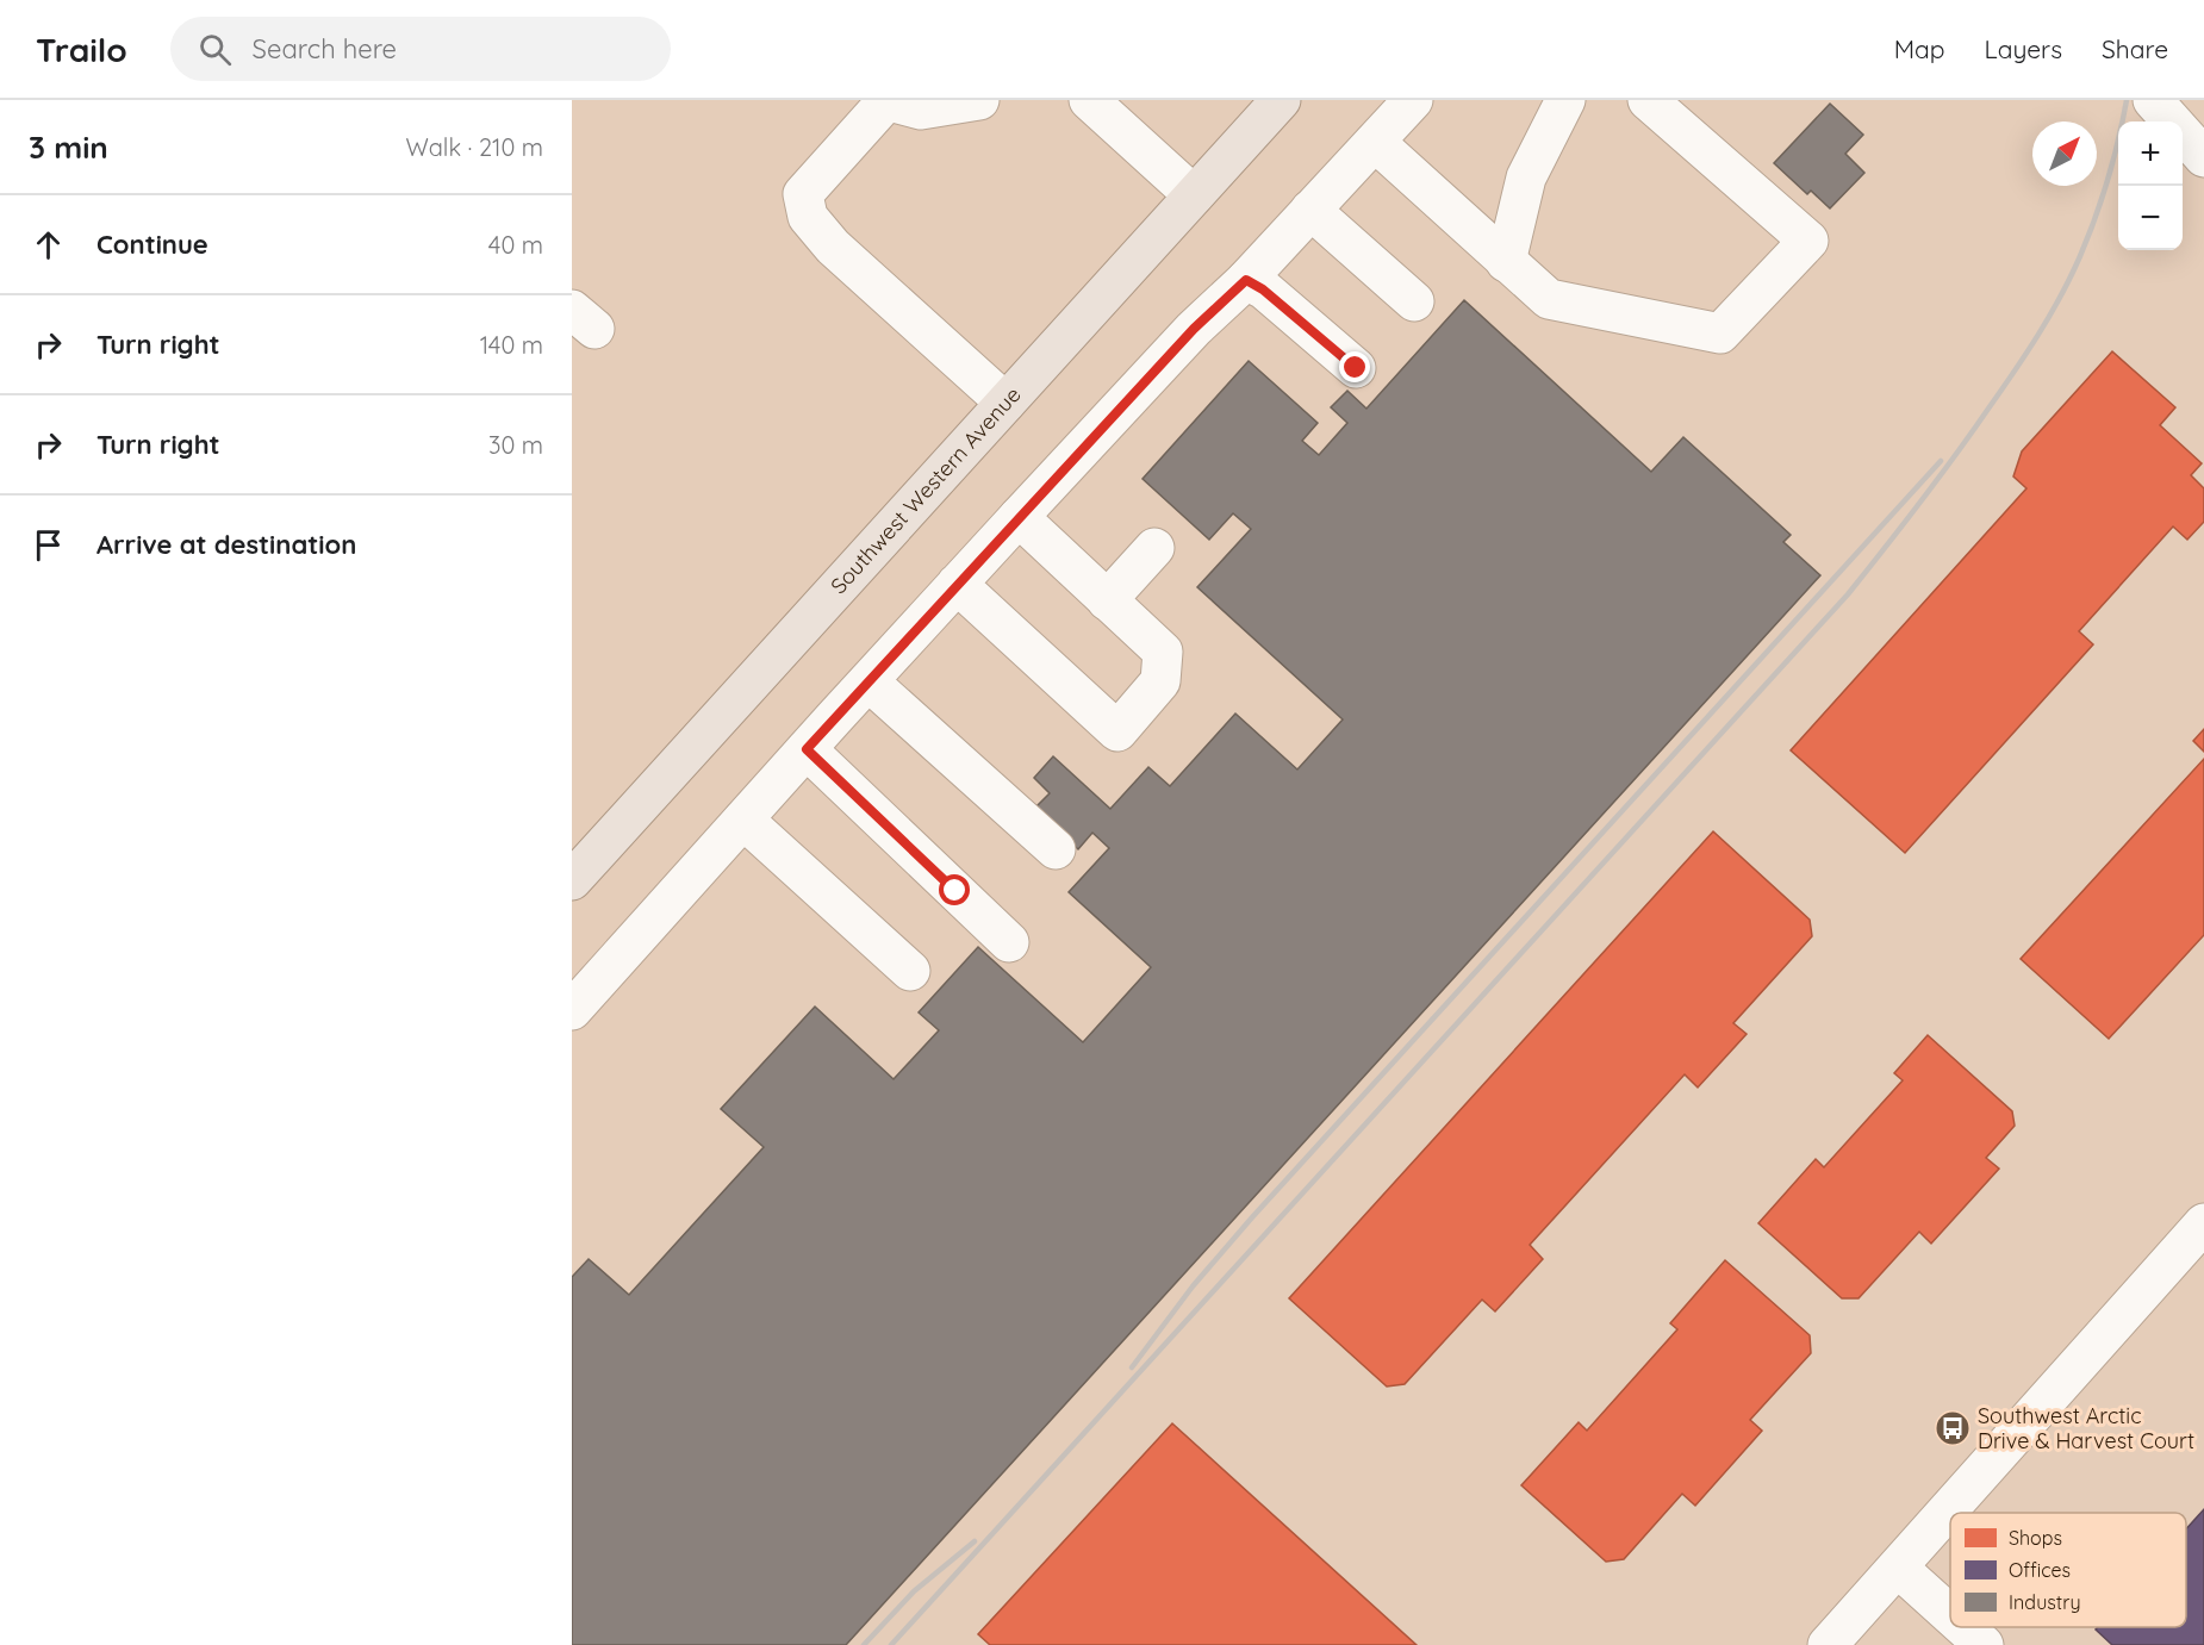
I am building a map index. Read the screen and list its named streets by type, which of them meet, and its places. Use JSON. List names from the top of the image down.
{
  "streets": {
    "main road": ["Southwest Western Avenue"]
  },
  "places": {
    "bus stop": ["Southwest Arctic Drive & Harvest Court"]
  },
  "legend": ["Shops", "Offices", "Industry"],
  "north": "top right",
  "page": {
    "header": "Trailo",
    "search": "Search here",
    "nav": ["Map", "Layers", "Share"],
    "heading": ["3 min", "Walk · 210 m"],
    "map_buttons": ["+", "−"],
    "list": [
      ["Continue", "40 m"],
      ["Turn right", "140 m"],
      ["Turn right", "30 m"],
      "Arrive at destination"
    ]
  }
}
